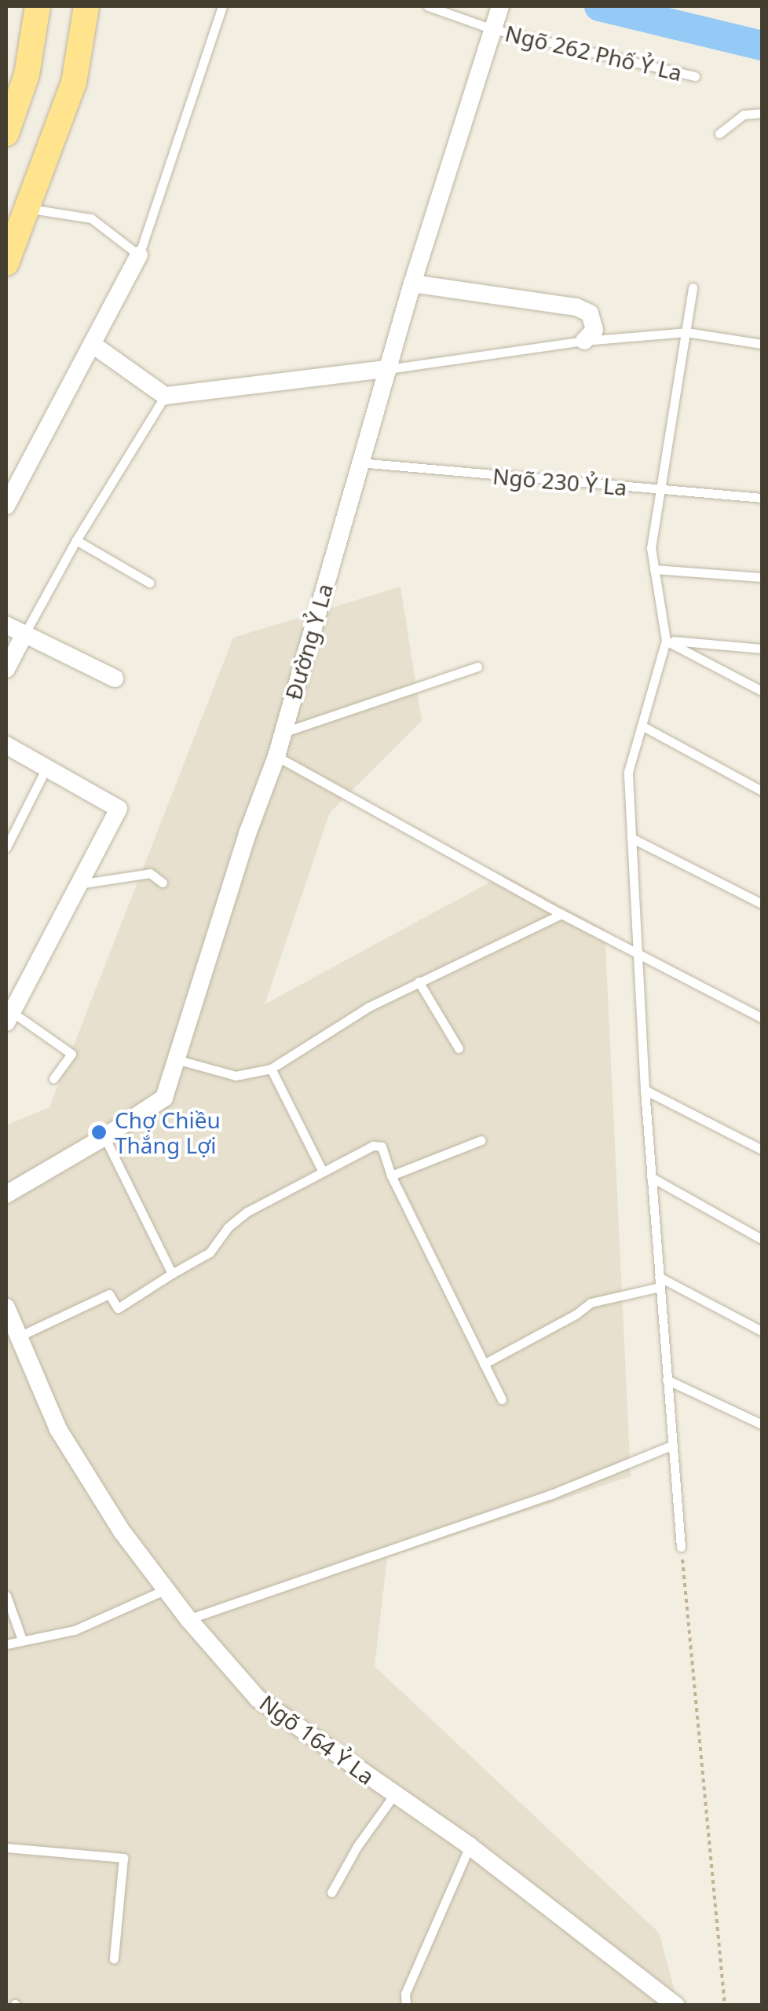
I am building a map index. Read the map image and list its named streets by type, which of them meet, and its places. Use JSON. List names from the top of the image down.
{
  "streets": {
    "street": ["Đường Ỷ La", "Ngõ 164 Ỷ La"],
    "lane": ["Ngõ 262 Phố Ỷ La", "Ngõ 230 Ỷ La"]
  },
  "crossings": [
    ["Ngõ 262 Phố Ỷ La", "Đường Ỷ La"],
    ["Ngõ 230 Ỷ La", "Đường Ỷ La"]
  ],
  "places": ["Chợ Chiều Thắng Lợi"]
}
